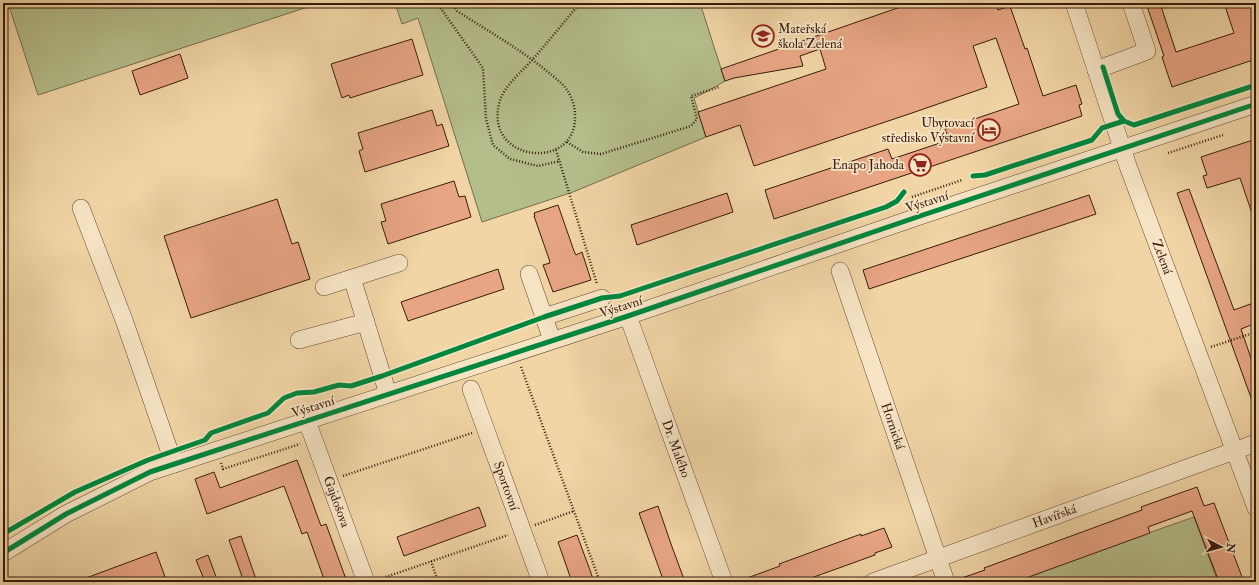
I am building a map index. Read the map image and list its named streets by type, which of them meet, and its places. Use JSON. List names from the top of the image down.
{
  "streets": {
    "street": [
      "Výstavní",
      "Zelená",
      "Hornická",
      "Dr. Malého",
      "Sportovní",
      "Gajdošova",
      "Havířská"
    ]
  },
  "crossings": [
    ["Výstavní", "Zelená"],
    ["Výstavní", "Dr. Malého"],
    ["Výstavní", "Gajdošova"],
    ["Zelená", "Havířská"],
    ["Hornická", "Havířská"]
  ],
  "places": {
    "school or university": ["Mateřská škola Zelená"],
    "hotel": ["Ubytovací středisko Výstavní"],
    "supermarket": ["Enapo Jahoda"]
  },
  "north": "right"
}
